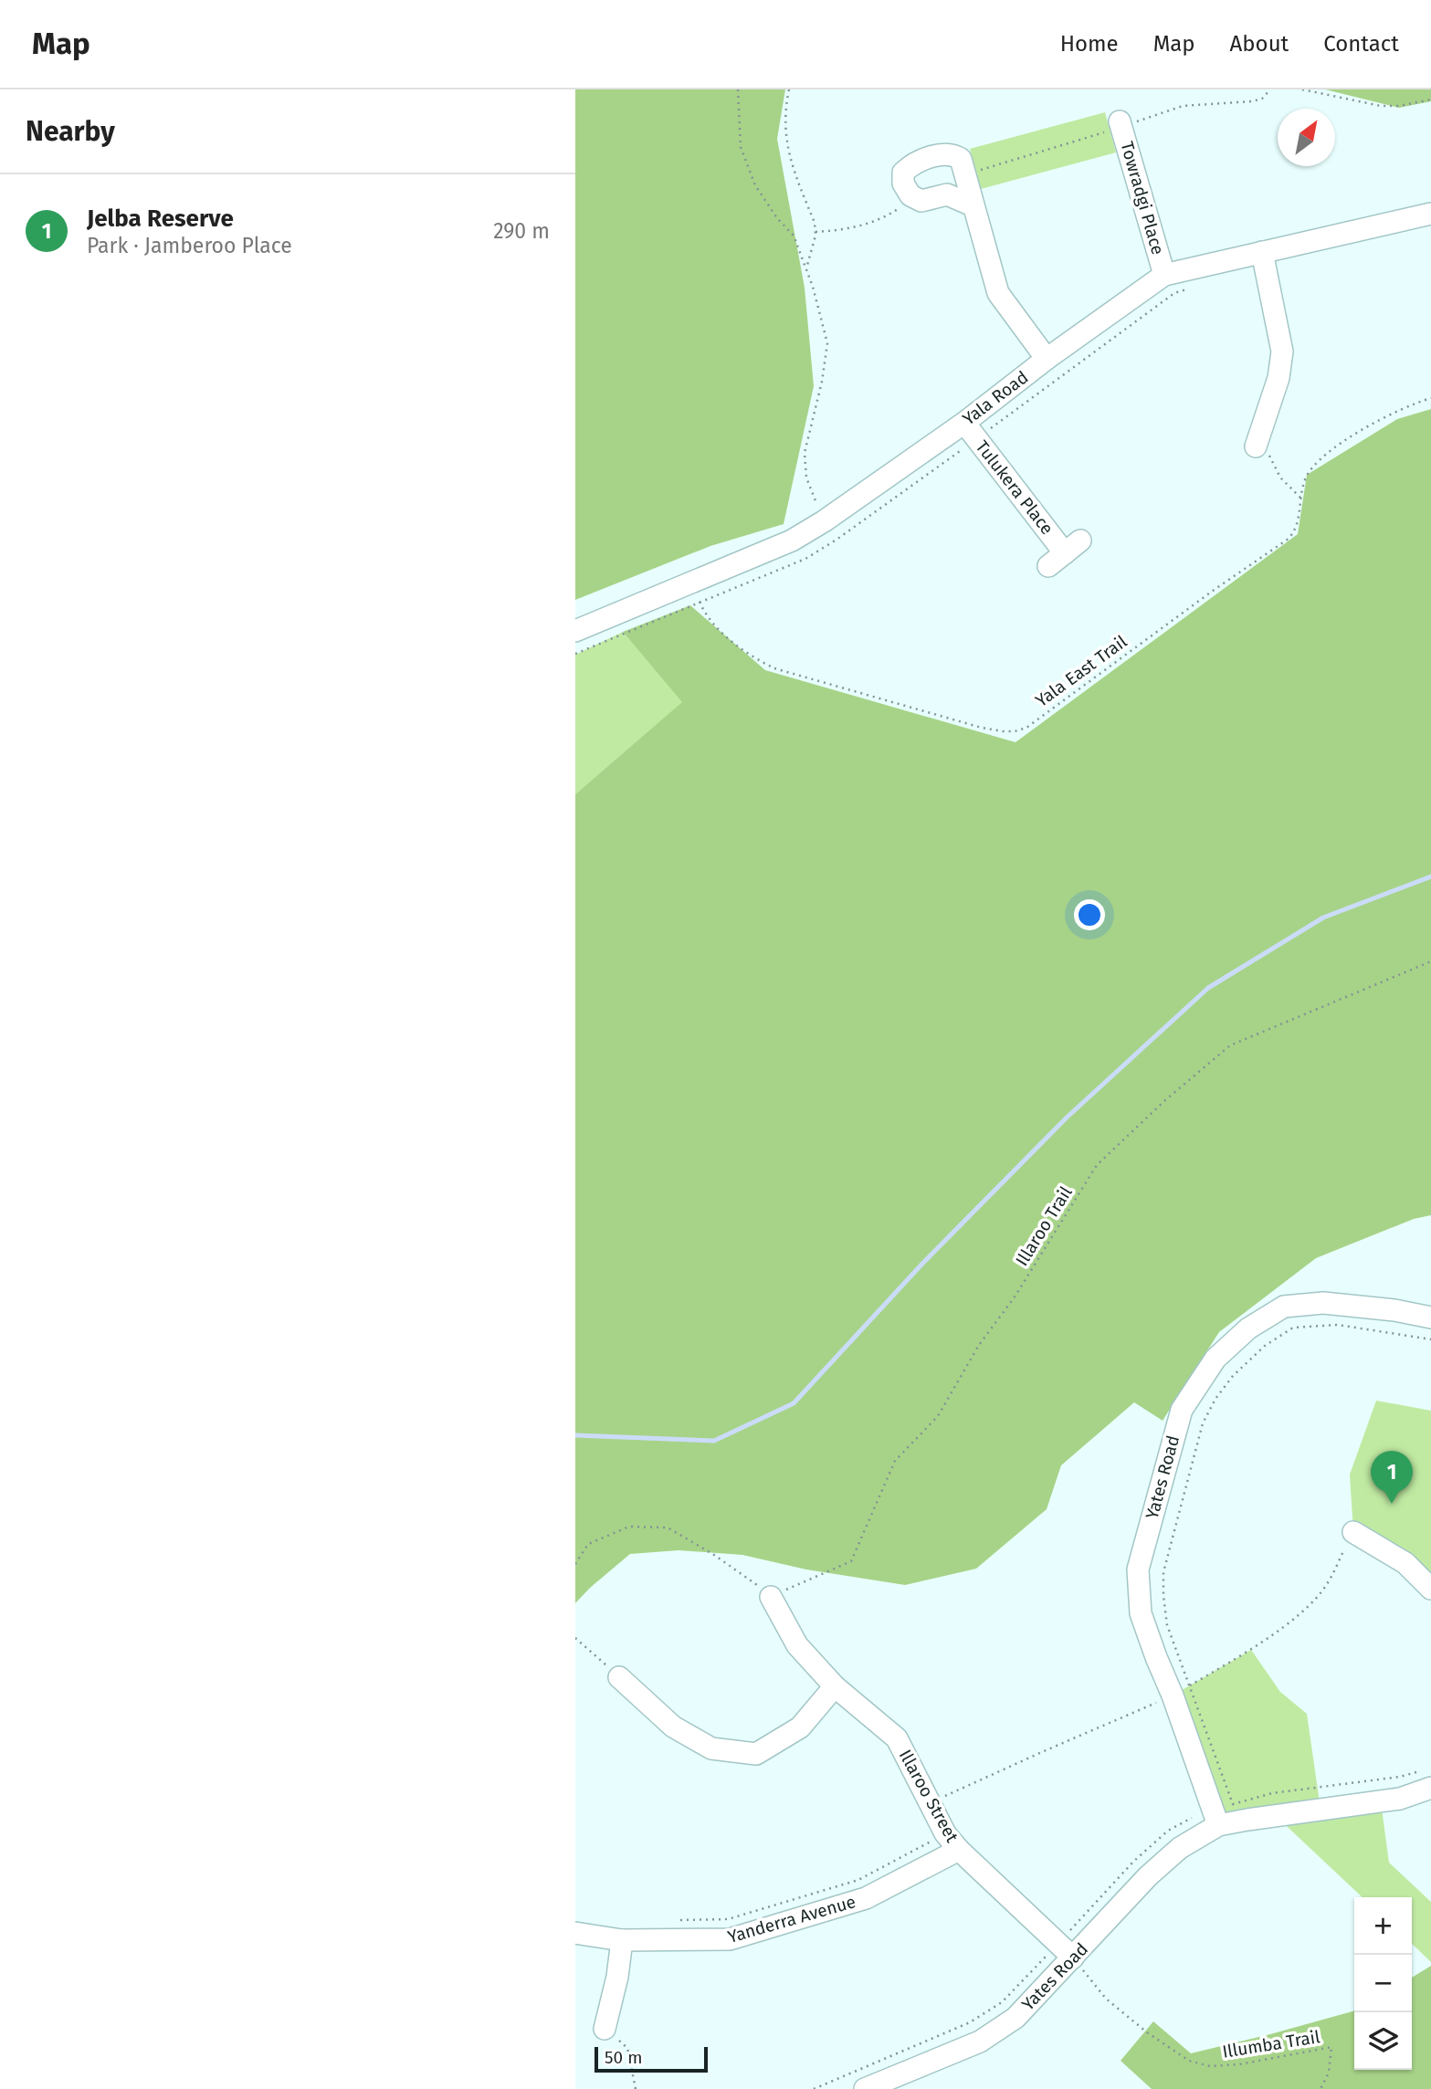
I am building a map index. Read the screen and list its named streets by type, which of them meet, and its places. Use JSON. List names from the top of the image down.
{
  "streets": {
    "street": [
      "Towradgi Place",
      "Yala Road",
      "Tulukera Place",
      "Yates Road",
      "Illaroo Street",
      "Yanderra Avenue"
    ],
    "path": ["Yala East Trail", "Illaroo Trail", "Illumba Trail"]
  },
  "crossings": [
    ["Towradgi Place", "Yala Road"],
    ["Yala Road", "Tulukera Place"],
    ["Yala Road", "Yala East Trail"],
    ["Illaroo Trail", "Illaroo Street"],
    ["Yates Road", "Illaroo Street"],
    ["Yates Road", "Illumba Trail"],
    ["Illaroo Street", "Yanderra Avenue"],
    ["Illaroo Street", "Illumba Trail"]
  ],
  "scale_bar": "50 m",
  "north": "top right",
  "page": {
    "header": "Map",
    "nav": [
      "Home",
      "Map",
      "About",
      "Contact"
    ],
    "heading": "Nearby",
    "list": [
      {
        "mark": "1",
        "name": "Jelba Reserve",
        "note": "Park · Jamberoo Place",
        "value": "290 m"
      }
    ],
    "pins": "1",
    "map_buttons": ["+", "−"],
    "scale": "50 m"
  }
}
